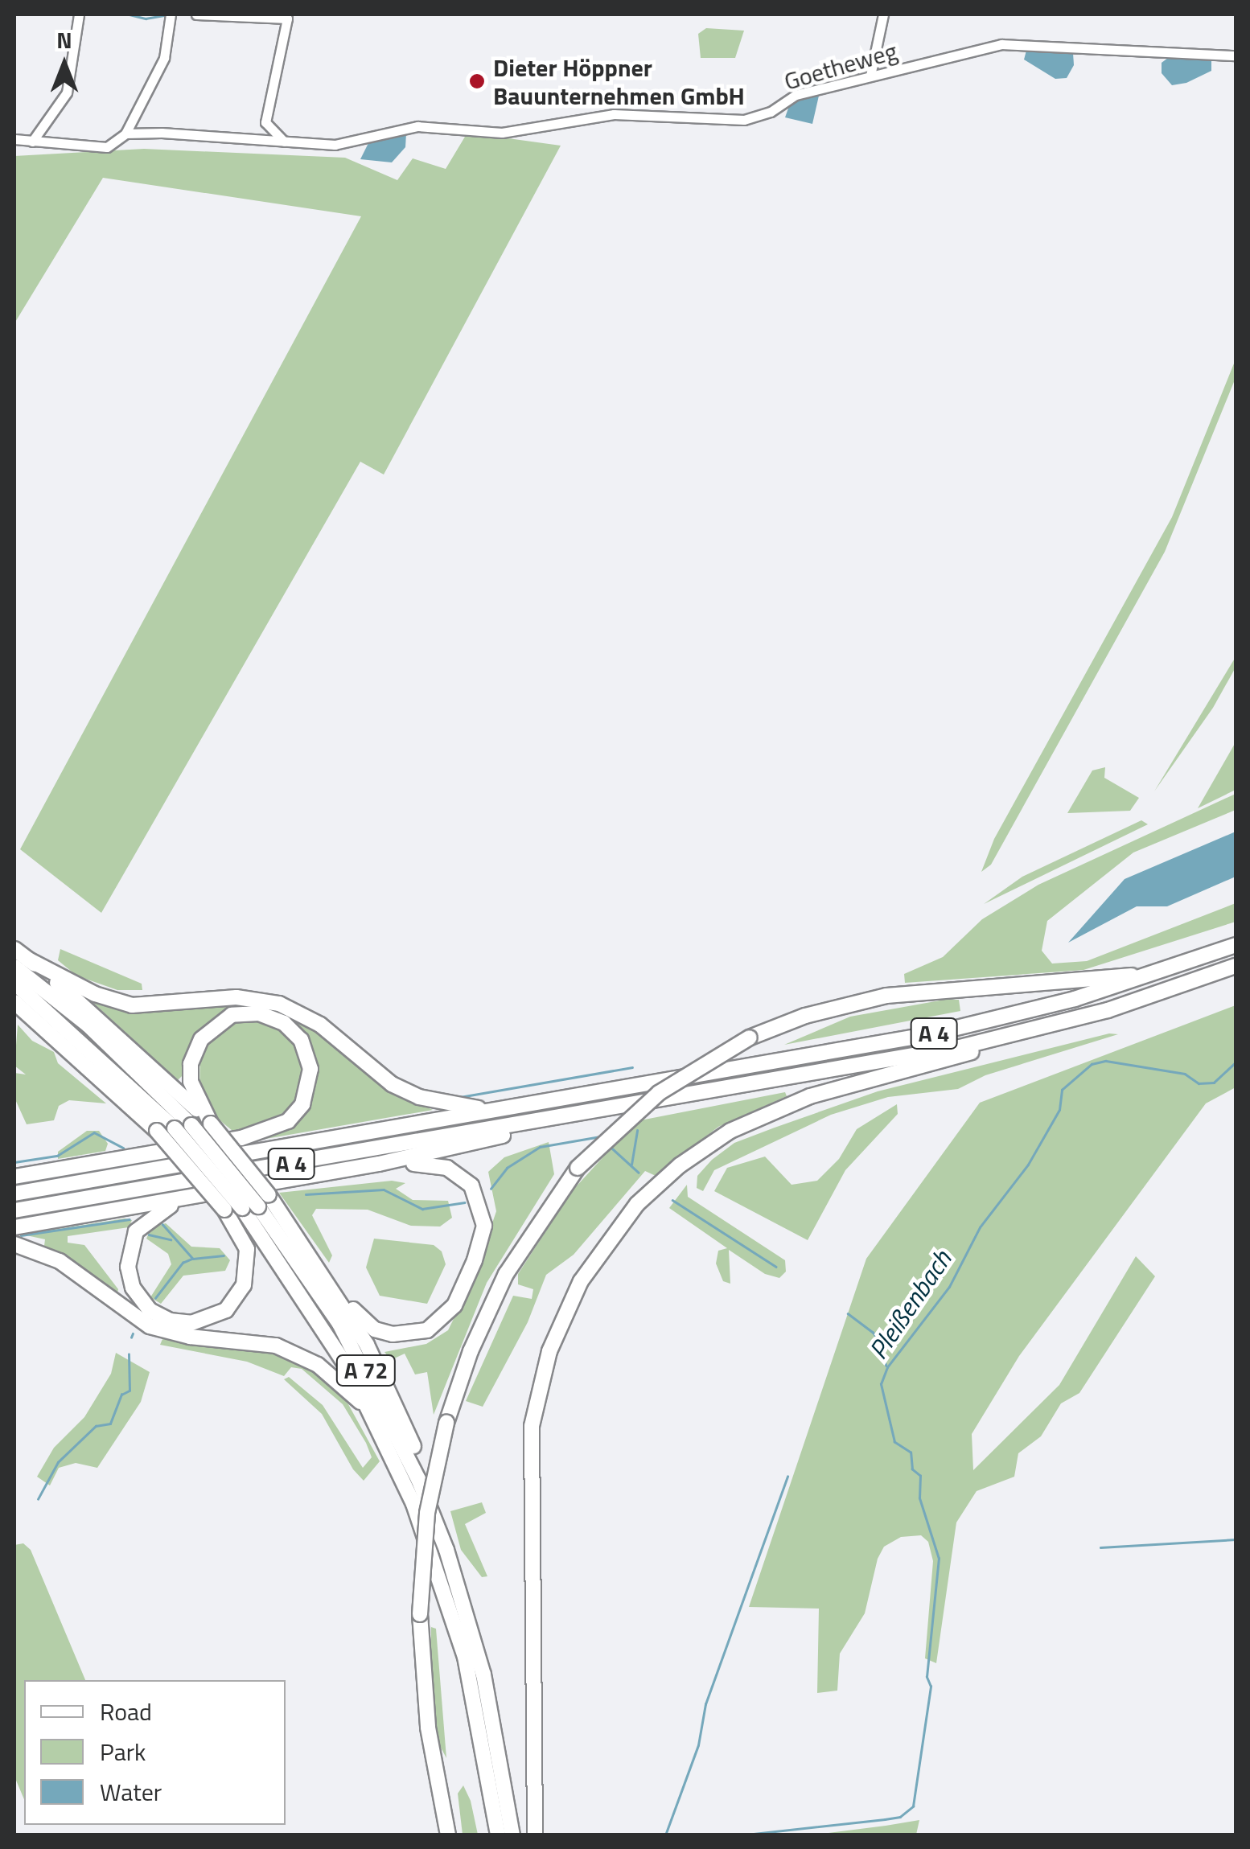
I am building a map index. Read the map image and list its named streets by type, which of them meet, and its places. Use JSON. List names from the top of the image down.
{
  "streets": {
    "highway": ["A 4", "A 72"],
    "street": ["Goetheweg"]
  },
  "water": ["Pleißenbach"],
  "places": ["Dieter Höppner Bauunternehmen GmbH"],
  "legend": ["Road", "Park", "Water"],
  "north": "top"
}
